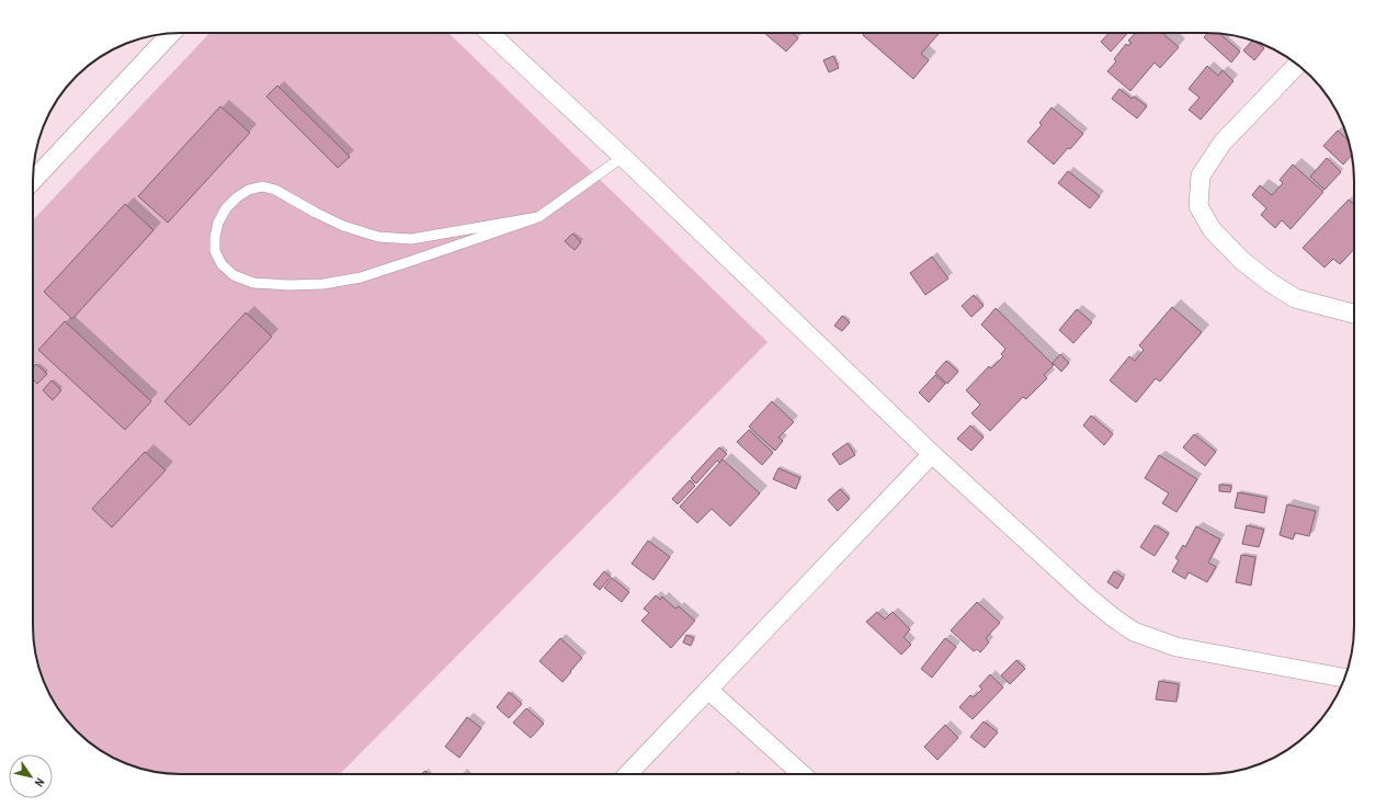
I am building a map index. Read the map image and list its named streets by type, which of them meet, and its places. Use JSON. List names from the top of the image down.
{
  "north": "bottom right"
}
